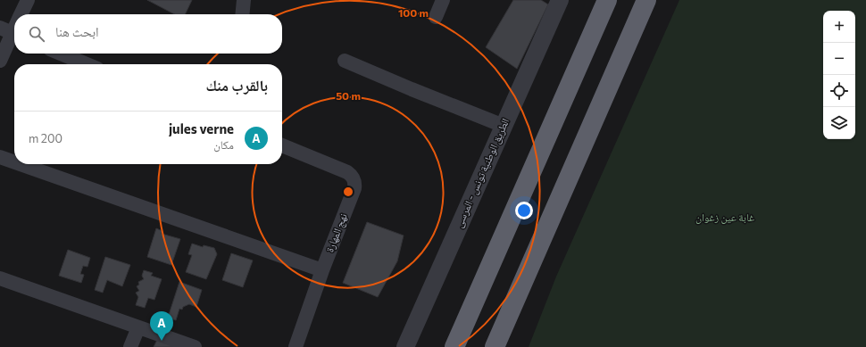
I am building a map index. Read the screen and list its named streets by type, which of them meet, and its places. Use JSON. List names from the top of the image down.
{
  "streets": {
    "street": ["الطريق الوطنية تونس - المرسى", "نهج المهارة"]
  },
  "parks": ["غابة عين زغوان"],
  "page": {
    "map_buttons": ["+", "−"],
    "search": "ابحث هنا",
    "heading": "بالقرب منك",
    "list": [
      {
        "mark": "A",
        "name": "jules verne",
        "note": "مكان",
        "value": "200 m"
      }
    ],
    "pins": "A"
  },
  "rings": ["100 m", "50 m"]
}
